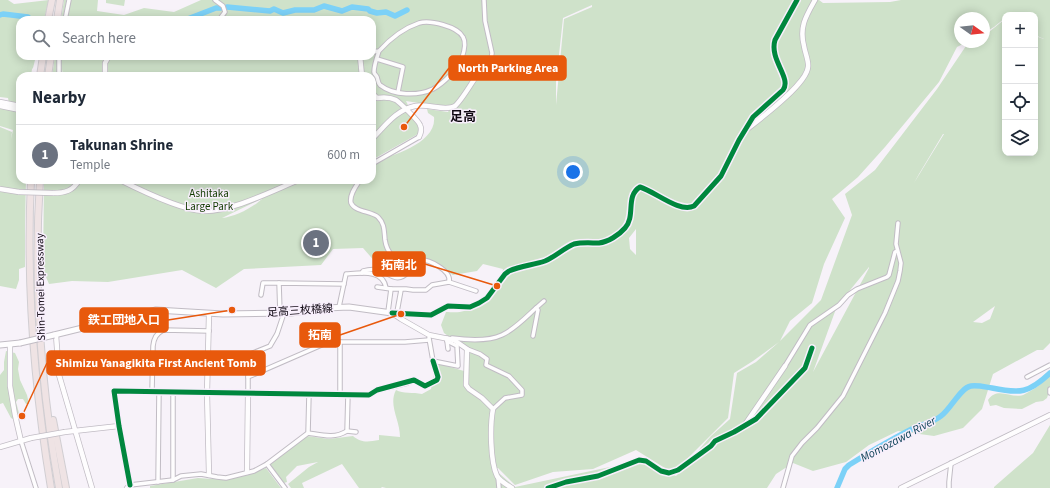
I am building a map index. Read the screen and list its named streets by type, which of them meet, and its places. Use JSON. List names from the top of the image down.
{
  "streets": {
    "highway": ["Shin-Tomei Expressway"],
    "main road": ["足高三枚橋線"]
  },
  "districts": ["足高"],
  "water": ["Momozawa River"],
  "parks": ["Ashitaka Large Park"],
  "places": [
    "North Parking Area",
    "拓南北",
    "鉄工団地入口",
    "拓南",
    "Shimizu Yanagikita First Ancient Tomb"
  ],
  "north": "right",
  "page": {
    "map_buttons": ["+", "−"],
    "search": "Search here",
    "heading": "Nearby",
    "list": [
      {
        "mark": "1",
        "name": "Takunan Shrine",
        "note": "Temple",
        "value": "600 m"
      }
    ],
    "pins": "1"
  }
}
